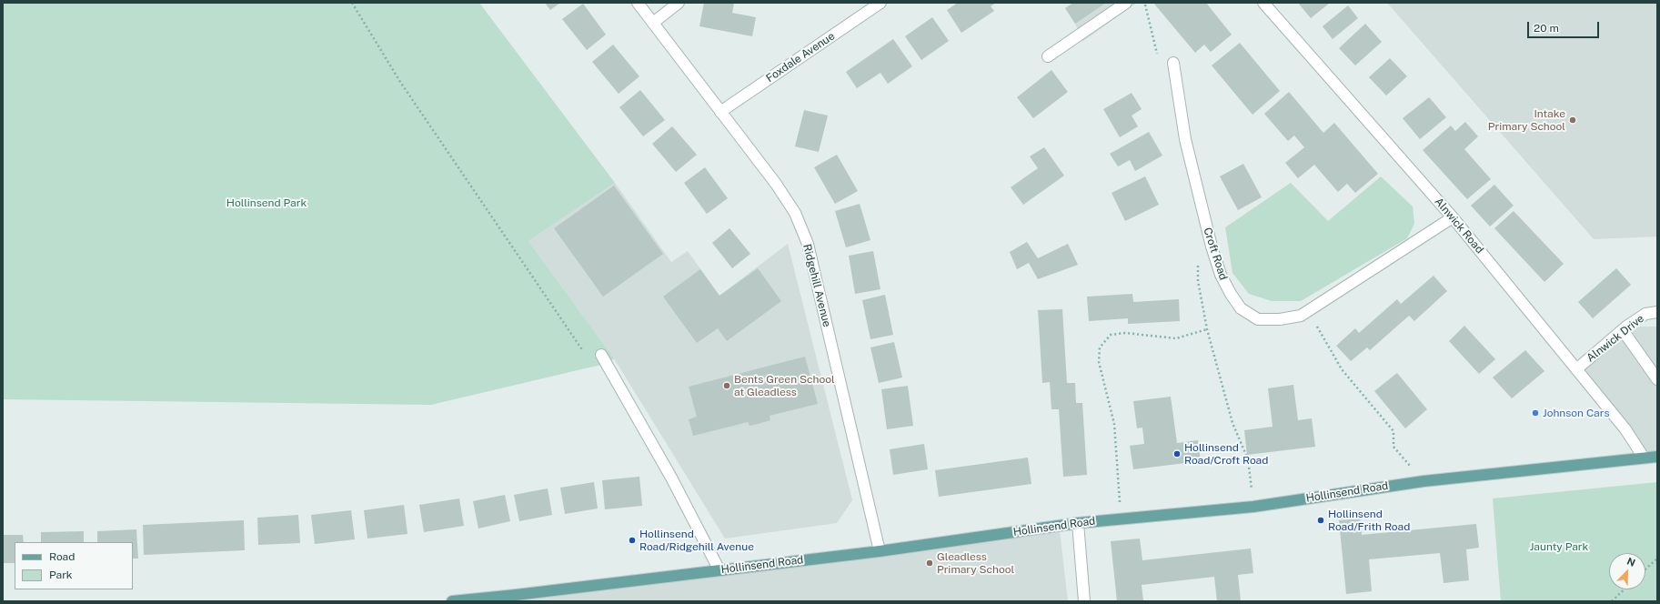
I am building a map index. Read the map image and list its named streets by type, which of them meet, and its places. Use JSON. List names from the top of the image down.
{
  "streets": {
    "main road": ["Hollinsend Road"],
    "street": [
      "Foxdale Avenue",
      "Alnwick Road",
      "Croft Road",
      "Ridgehill Avenue",
      "Alnwick Drive"
    ]
  },
  "crossings": [
    ["Foxdale Avenue", "Ridgehill Avenue"],
    ["Alnwick Road", "Croft Road"],
    ["Alnwick Road", "Alnwick Drive"],
    ["Alnwick Road", "Hollinsend Road"],
    ["Ridgehill Avenue", "Hollinsend Road"]
  ],
  "parks": ["Hollinsend Park", "Jaunty Park"],
  "places": [
    "Intake Primary School",
    "Bents Green School at Gleadless",
    "Johnson Cars",
    "Hollinsend Road/Croft Road",
    "Hollinsend Road/Frith Road",
    "Hollinsend Road/Ridgehill Avenue",
    "Gleadless Primary School"
  ],
  "legend": ["Road", "Park"],
  "scale_bar": "20 m",
  "north": "top right"
}
